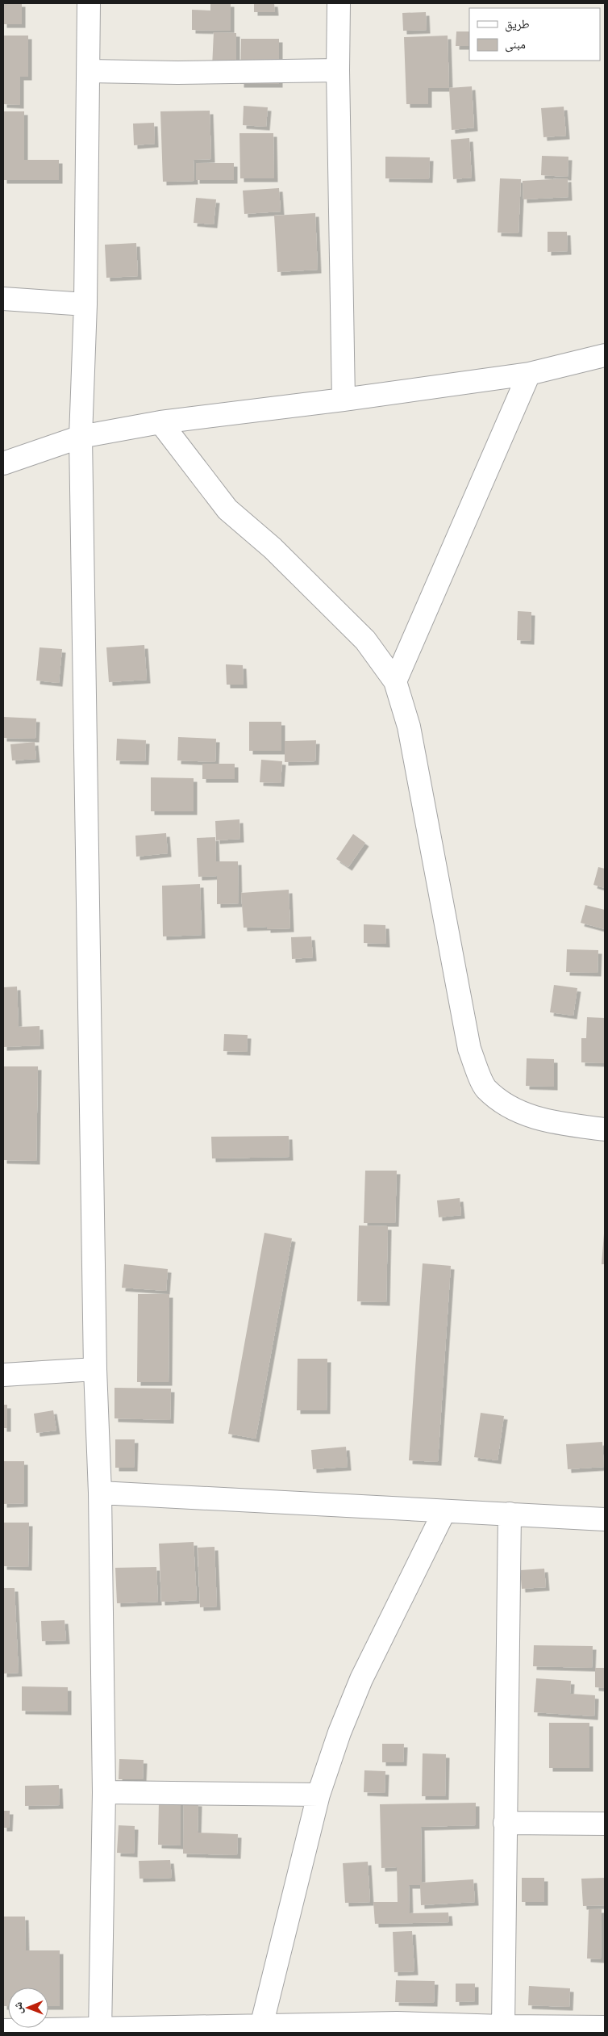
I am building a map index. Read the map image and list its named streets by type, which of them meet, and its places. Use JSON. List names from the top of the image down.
{
  "legend": ["طريق", "مبنى"],
  "north": "left"
}
